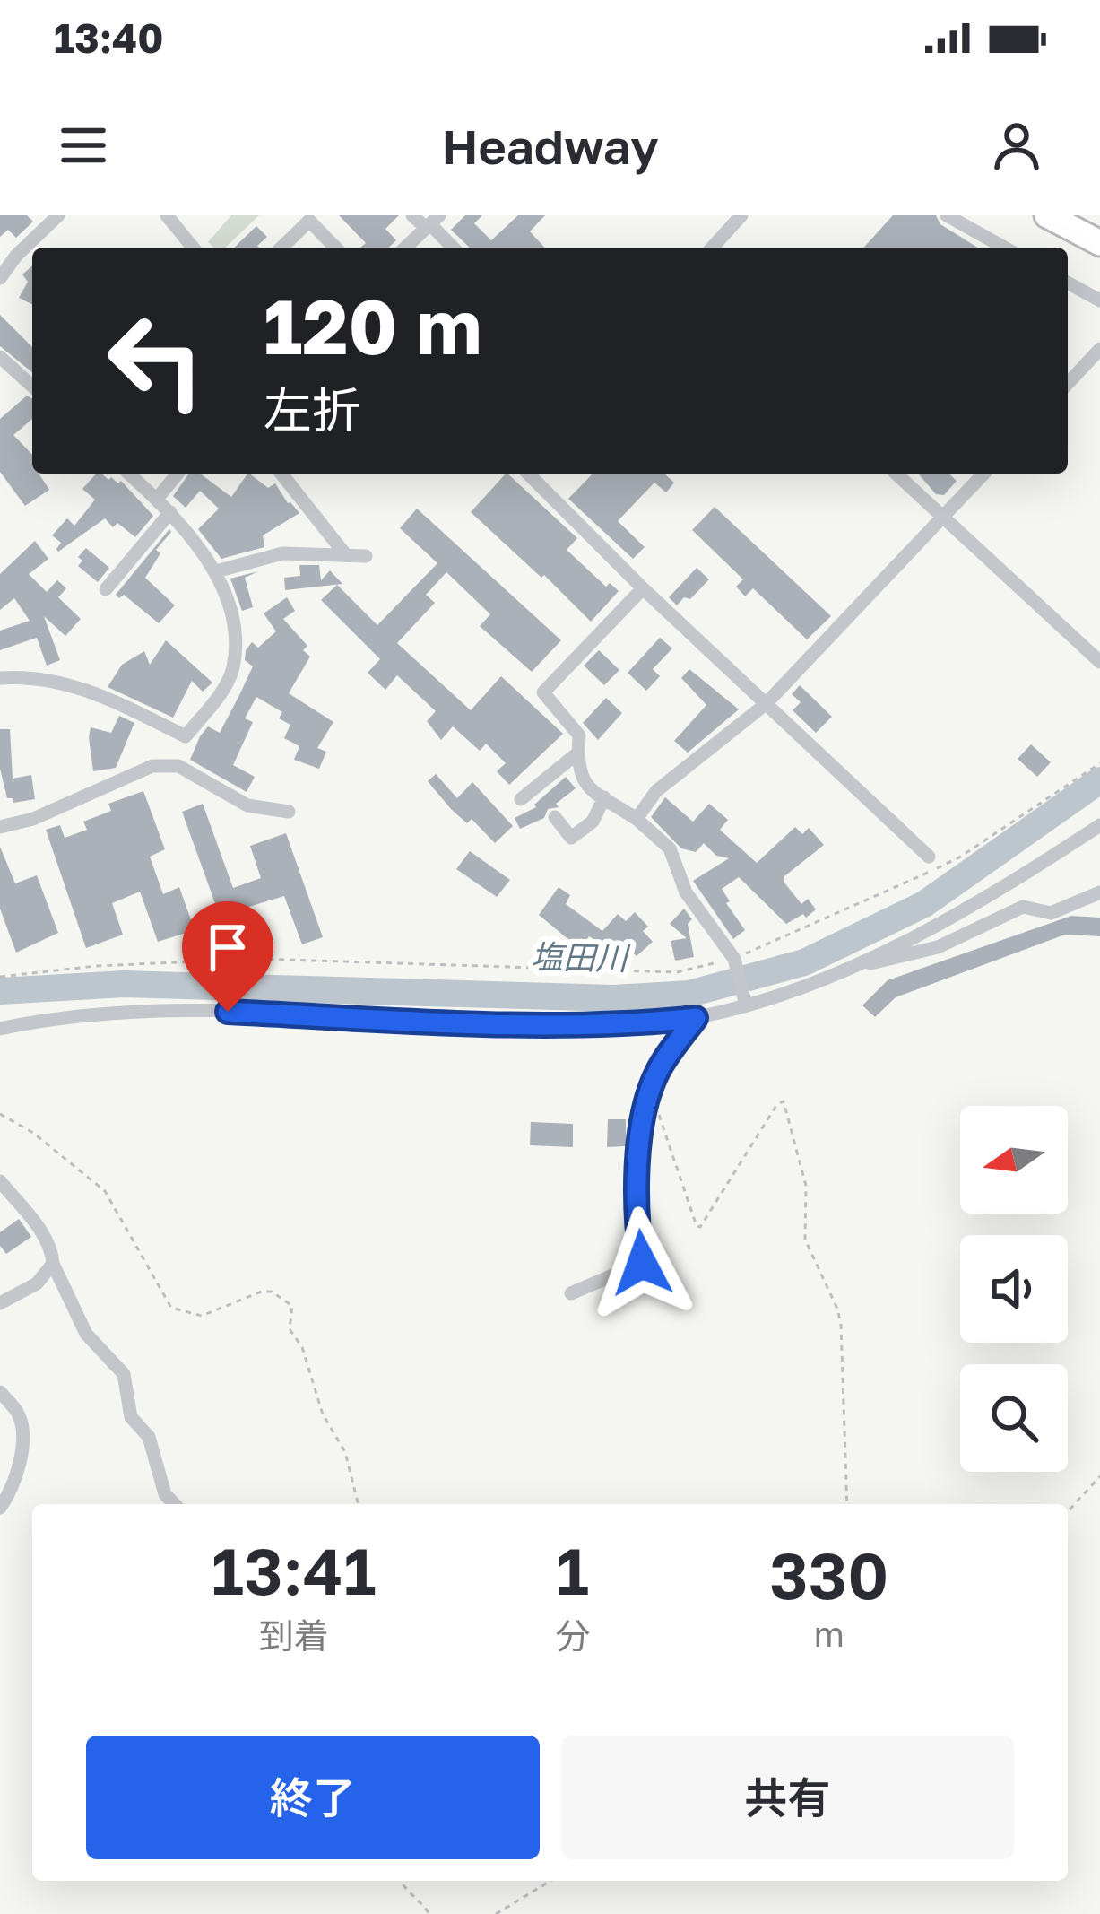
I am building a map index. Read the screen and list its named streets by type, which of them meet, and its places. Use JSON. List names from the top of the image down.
{
  "water": ["塩田川"],
  "north": "left",
  "page": {
    "status": "13:40",
    "header": "Headway",
    "turn": ["120 m", "左折"],
    "eta": [
      "13:41",
      "到着",
      "1",
      "分",
      "330",
      "m"
    ],
    "buttons": ["終了", "共有"]
  }
}
